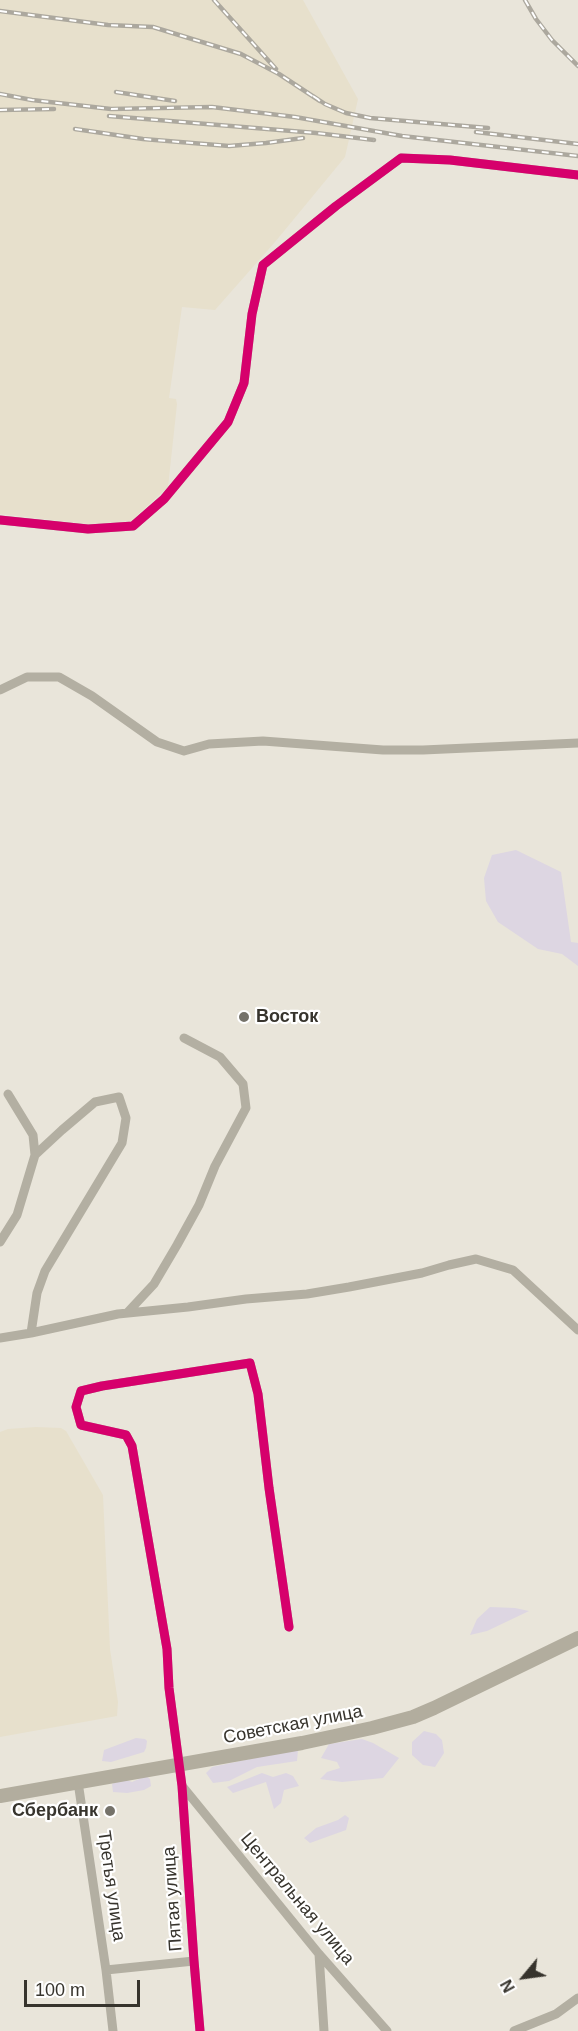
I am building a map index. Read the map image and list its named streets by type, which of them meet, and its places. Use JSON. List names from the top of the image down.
{
  "streets": {
    "main road": ["Советская улица"],
    "street": ["Третья улица", "Пятая улица", "Центральная улица"]
  },
  "crossings": [
    ["Советская улица", "Третья улица"],
    ["Советская улица", "Пятая улица"],
    ["Пятая улица", "Центральная улица"]
  ],
  "places": ["Восток", "Сбербанк"],
  "scale_bar": "100 m",
  "north": "bottom left"
}
